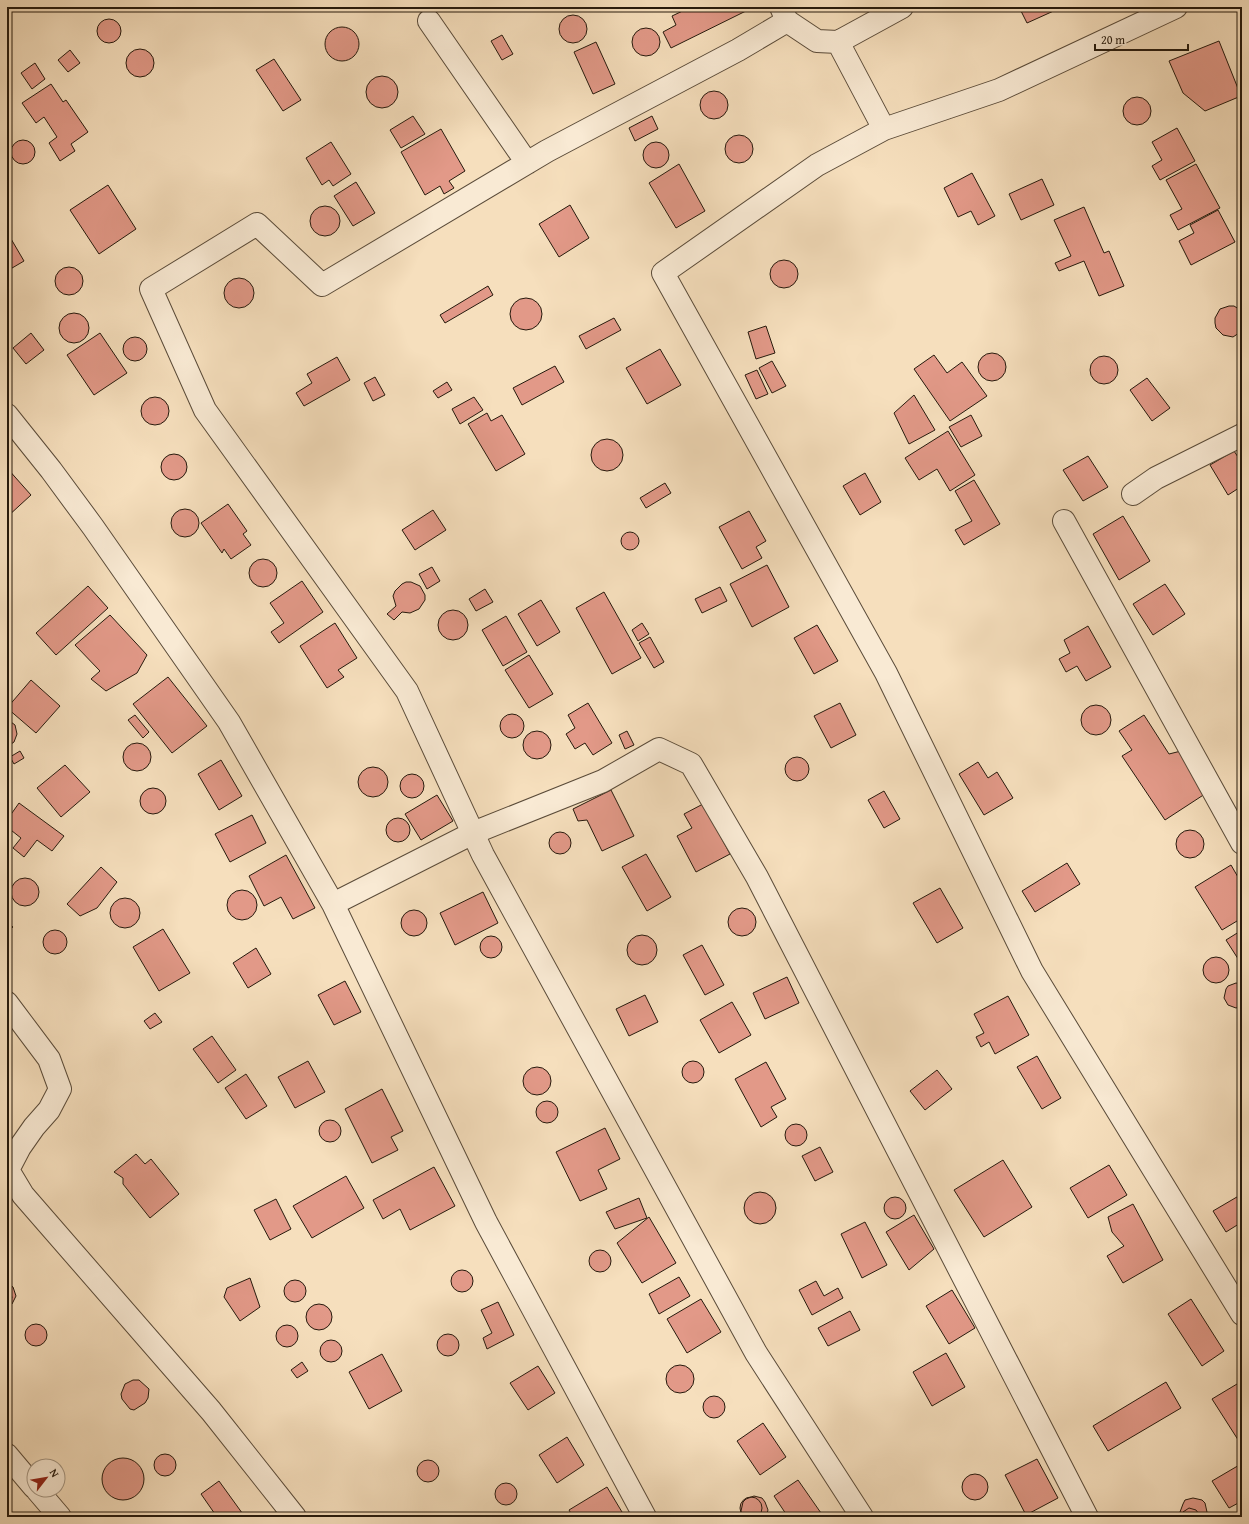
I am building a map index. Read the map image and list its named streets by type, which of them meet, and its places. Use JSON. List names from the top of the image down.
{
  "scale_bar": "20 m",
  "north": "top right"
}
